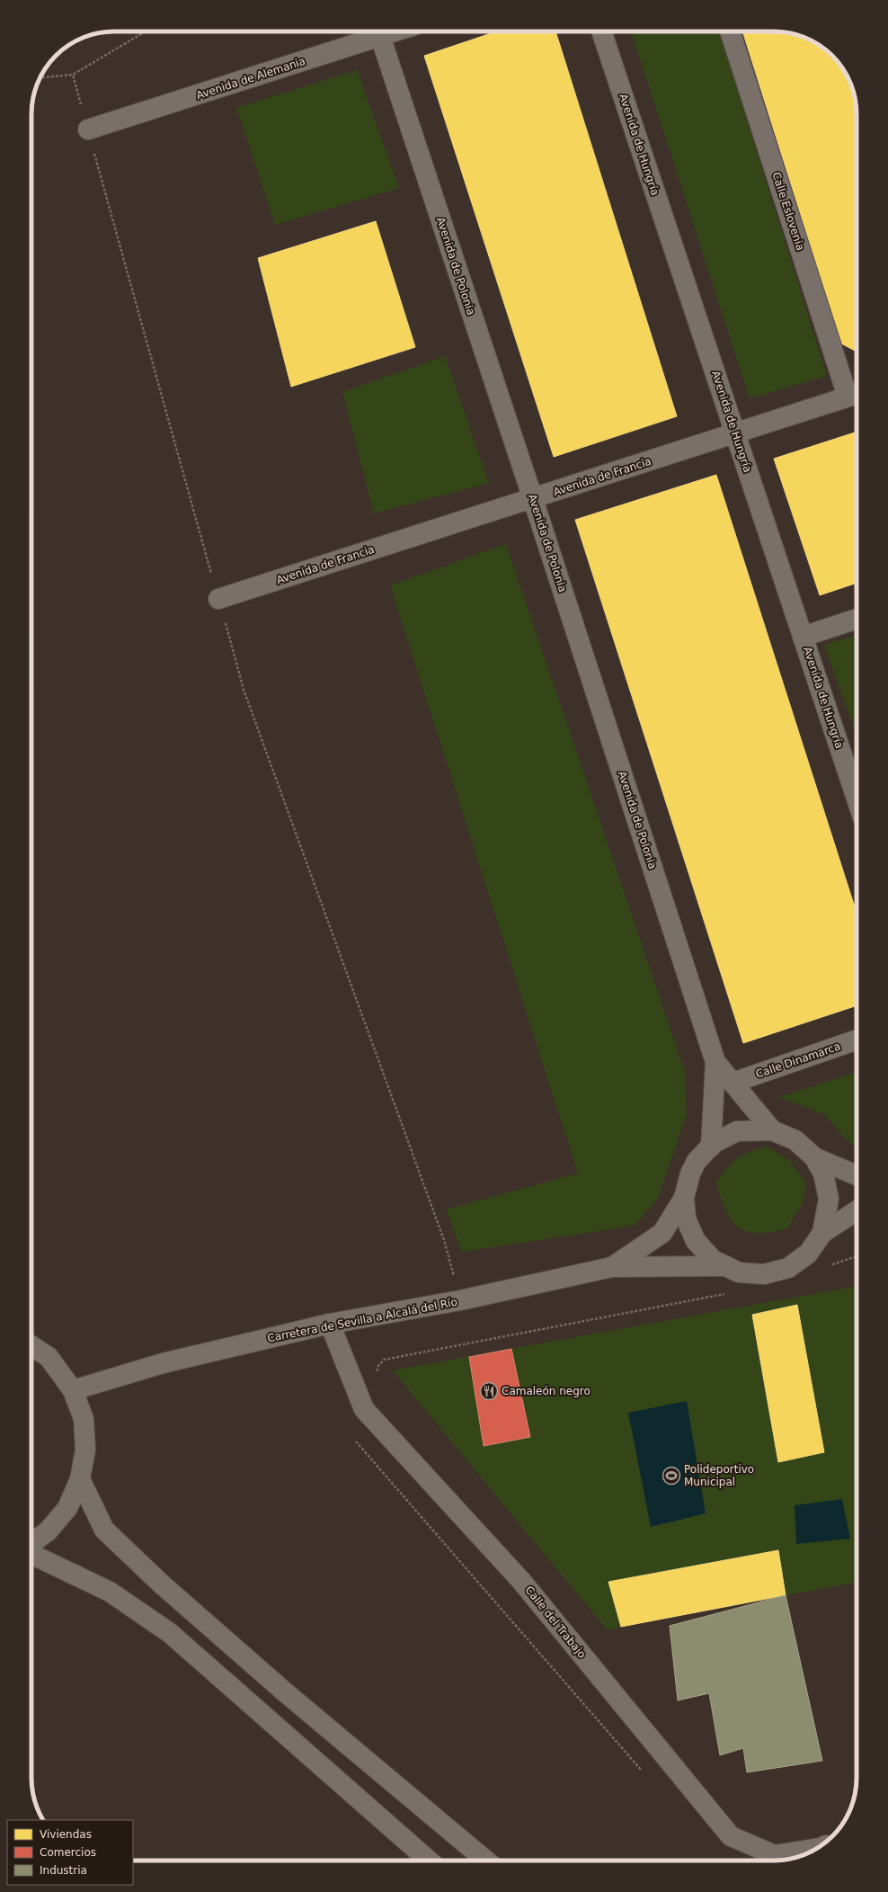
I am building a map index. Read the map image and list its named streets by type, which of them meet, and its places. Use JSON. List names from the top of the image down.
{
  "streets": {
    "street": [
      "Avenida de Alemania",
      "Avenida de Hungría",
      "Calle Eslovenia",
      "Avenida de Polonia",
      "Avenida de Francia",
      "Calle Dinamarca",
      "Carretera de Sevilla a Alcalá del Río",
      "Calle del Trabajo"
    ]
  },
  "crossings": [
    ["Avenida de Hungría", "Avenida de Francia"],
    ["Calle Eslovenia", "Avenida de Francia"],
    ["Avenida de Polonia", "Avenida de Francia"],
    ["Avenida de Polonia", "Calle Dinamarca"],
    ["Carretera de Sevilla a Alcalá del Río", "Calle del Trabajo"]
  ],
  "places": {
    "restaurant": ["Camaleón negro"],
    "sports": ["Polideportivo Municipal"]
  },
  "legend": ["Viviendas", "Comercios", "Industria"]
}
